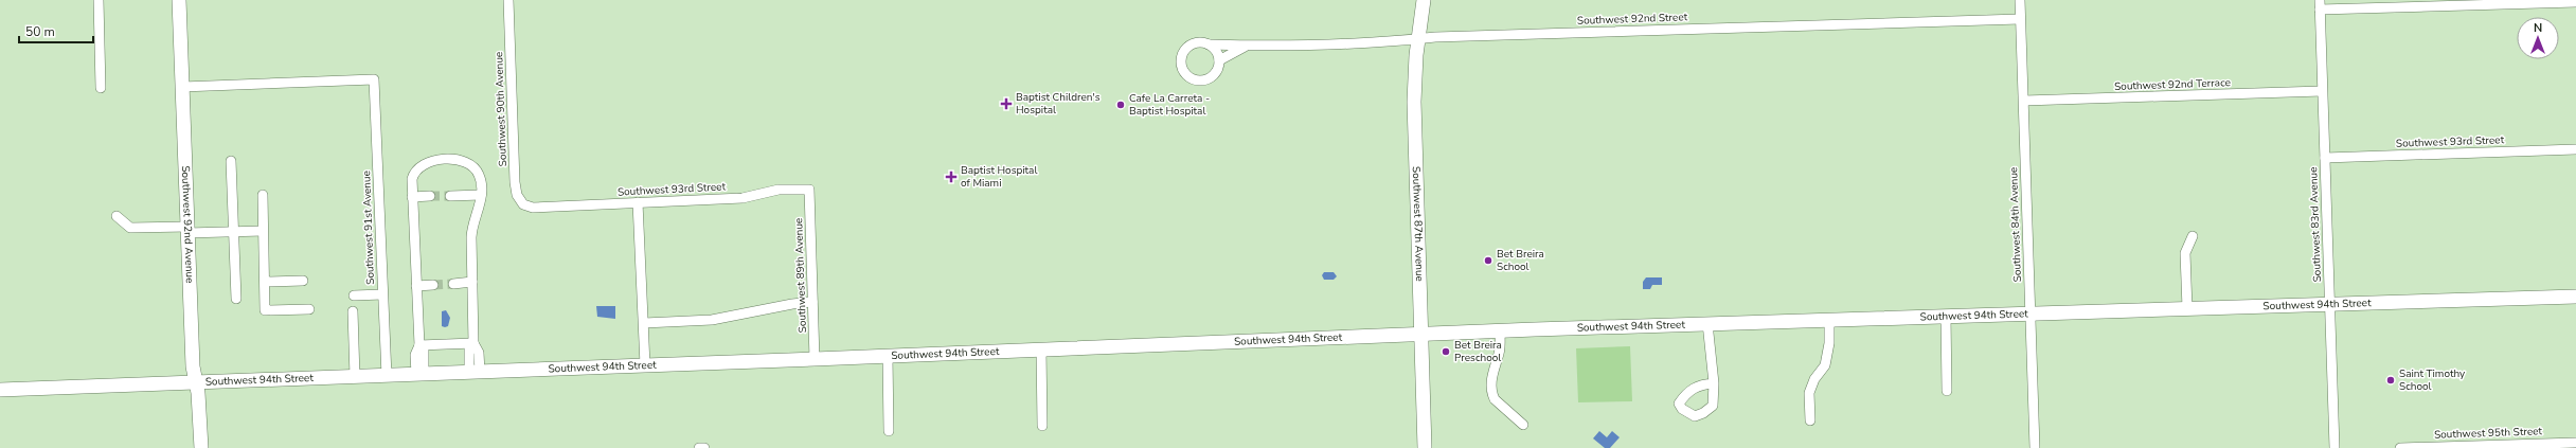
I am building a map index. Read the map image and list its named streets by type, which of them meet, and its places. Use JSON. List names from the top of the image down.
{
  "streets": {
    "street": [
      "Southwest 92nd Street",
      "Southwest 92nd Terrace",
      "Southwest 90th Avenue",
      "Southwest 93rd Street",
      "Southwest 87th Avenue",
      "Southwest 92nd Avenue",
      "Southwest 84th Avenue",
      "Southwest 83rd Avenue",
      "Southwest 91st Avenue",
      "Southwest 89th Avenue",
      "Southwest 94th Street",
      "Southwest 95th Street"
    ]
  },
  "crossings": [
    ["Southwest 92nd Street", "Southwest 87th Avenue"],
    ["Southwest 92nd Street", "Southwest 84th Avenue"],
    ["Southwest 92nd Terrace", "Southwest 84th Avenue"],
    ["Southwest 92nd Terrace", "Southwest 83rd Avenue"],
    ["Southwest 90th Avenue", "Southwest 93rd Street"],
    ["Southwest 93rd Street", "Southwest 83rd Avenue"],
    ["Southwest 93rd Street", "Southwest 89th Avenue"],
    ["Southwest 87th Avenue", "Southwest 94th Street"],
    ["Southwest 92nd Avenue", "Southwest 91st Avenue"],
    ["Southwest 92nd Avenue", "Southwest 94th Street"],
    ["Southwest 84th Avenue", "Southwest 94th Street"],
    ["Southwest 83rd Avenue", "Southwest 94th Street"],
    ["Southwest 91st Avenue", "Southwest 94th Street"],
    ["Southwest 89th Avenue", "Southwest 94th Street"]
  ],
  "places": {
    "health": ["Baptist Children's Hospital", "Baptist Hospital of Miami"],
    "other": [
      "Cafe La Carreta - Baptist Hospital",
      "Bet Breira School",
      "Bet Breira Preschool",
      "Saint Timothy School"
    ]
  },
  "scale_bar": "50 m",
  "north": "top"
}
